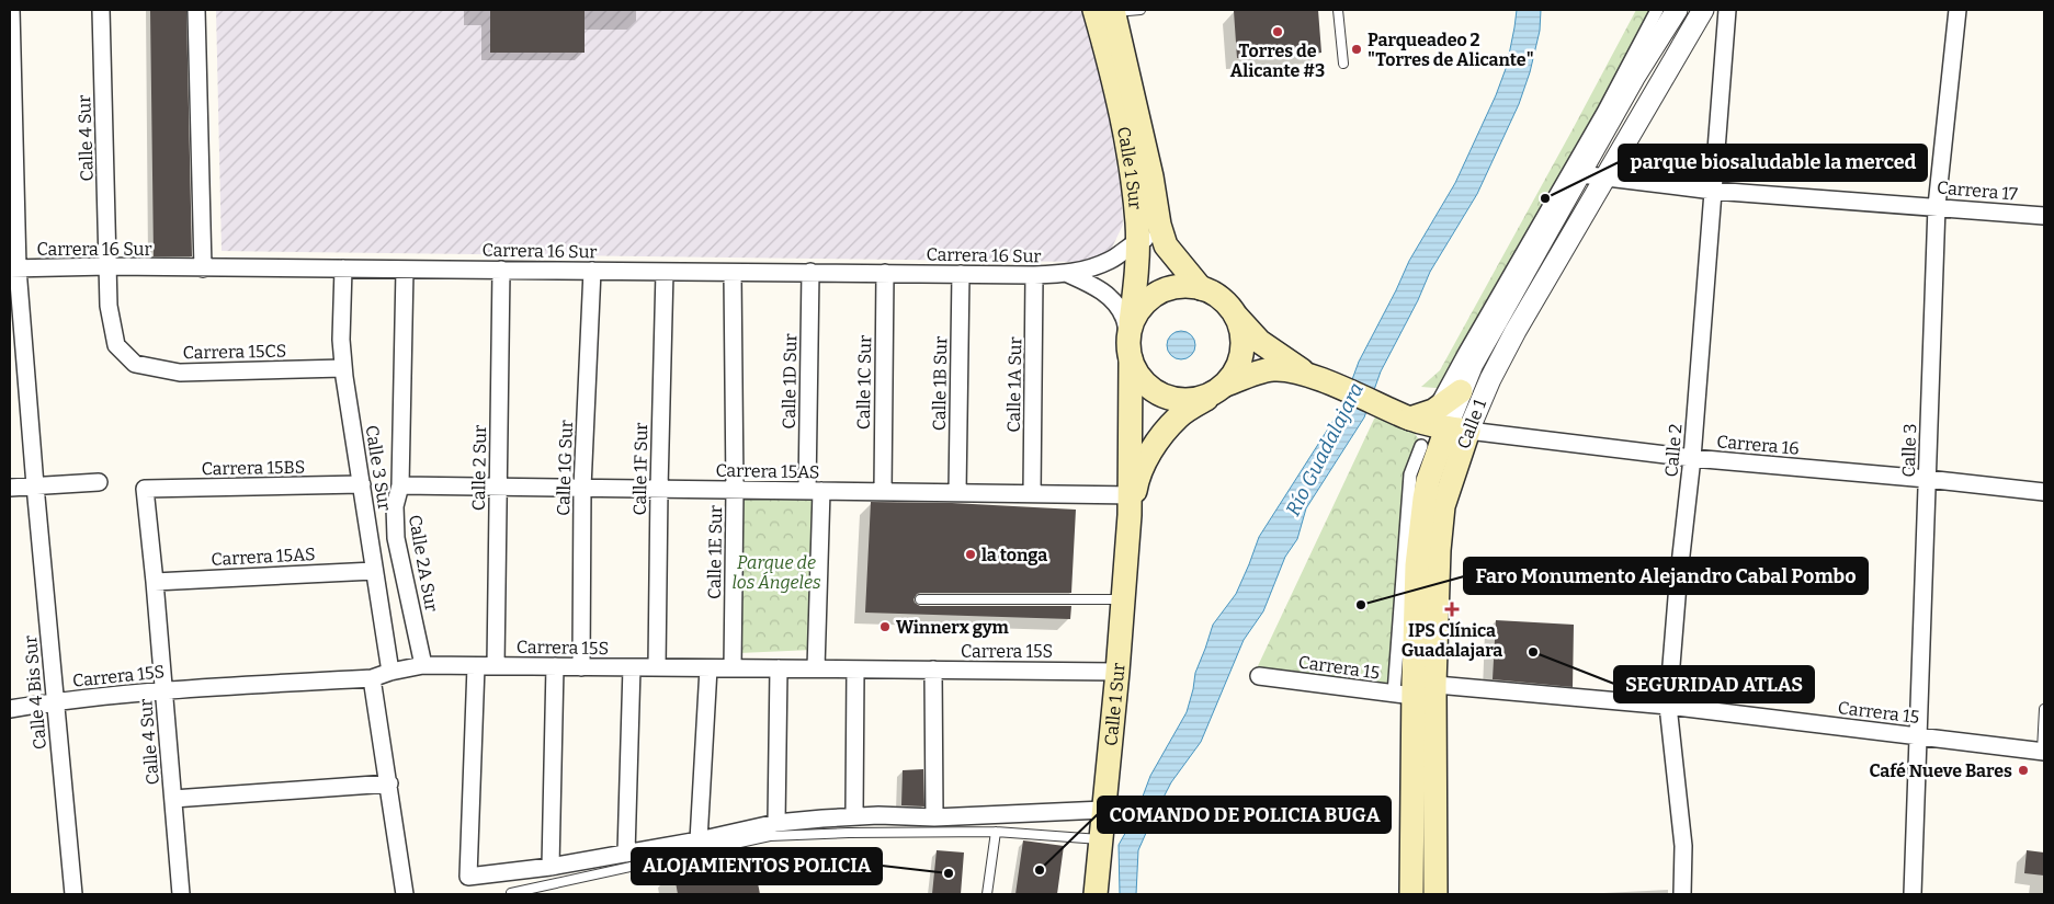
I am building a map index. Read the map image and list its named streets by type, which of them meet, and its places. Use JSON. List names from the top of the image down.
{
  "streets": {
    "main road": ["Calle 1 Sur", "Calle 1"],
    "street": [
      "Calle 4 Sur",
      "Carrera 17",
      "Carrera 16 Sur",
      "Carrera 15CS",
      "Calle 1D Sur",
      "Calle 1C Sur",
      "Calle 1B Sur",
      "Calle 1A Sur",
      "Carrera 16",
      "Calle 2",
      "Calle 3",
      "Carrera 15BS",
      "Calle 3 Sur",
      "Calle 2 Sur",
      "Calle 1G Sur",
      "Calle 1F Sur",
      "Carrera 15AS",
      "Calle 1E Sur",
      "Calle 2A Sur",
      "Carrera 15S",
      "Carrera 15",
      "Calle 4 Bis Sur"
    ]
  },
  "crossings": [
    ["Calle 4 Sur", "Carrera 16 Sur"],
    ["Calle 4 Sur", "Carrera 15CS"],
    ["Calle 4 Sur", "Carrera 15BS"],
    ["Calle 4 Sur", "Carrera 15AS"],
    ["Calle 4 Sur", "Carrera 15S"],
    ["Calle 1 Sur", "Carrera 16 Sur"],
    ["Calle 1 Sur", "Carrera 15AS"],
    ["Calle 1 Sur", "Carrera 15S"],
    ["Carrera 17", "Calle 1"],
    ["Carrera 17", "Calle 2"],
    ["Carrera 17", "Calle 3"],
    ["Carrera 16 Sur", "Carrera 15CS"],
    ["Carrera 16 Sur", "Calle 1D Sur"],
    ["Carrera 16 Sur", "Calle 1C Sur"],
    ["Carrera 16 Sur", "Calle 1B Sur"],
    ["Carrera 16 Sur", "Calle 1A Sur"],
    ["Carrera 16 Sur", "Calle 3 Sur"],
    ["Carrera 16 Sur", "Calle 2 Sur"],
    ["Carrera 16 Sur", "Calle 1G Sur"],
    ["Carrera 16 Sur", "Calle 1F Sur"],
    ["Carrera 16 Sur", "Calle 1E Sur"],
    ["Carrera 16 Sur", "Calle 2A Sur"],
    ["Carrera 16 Sur", "Calle 4 Bis Sur"],
    ["Carrera 15CS", "Calle 3 Sur"],
    ["Calle 1D Sur", "Carrera 15AS"],
    ["Calle 1C Sur", "Carrera 15AS"],
    ["Calle 1B Sur", "Carrera 15AS"],
    ["Calle 1A Sur", "Carrera 15AS"],
    ["Calle 1", "Carrera 16"],
    ["Calle 1", "Carrera 15"],
    ["Carrera 16", "Calle 2"],
    ["Carrera 16", "Calle 3"],
    ["Calle 2", "Carrera 15"],
    ["Calle 3", "Carrera 15"],
    ["Carrera 15BS", "Calle 3 Sur"],
    ["Calle 3 Sur", "Carrera 15AS"],
    ["Calle 3 Sur", "Carrera 15S"],
    ["Calle 2 Sur", "Carrera 15AS"],
    ["Calle 2 Sur", "Carrera 15S"],
    ["Calle 1G Sur", "Carrera 15AS"],
    ["Calle 1G Sur", "Carrera 15S"],
    ["Calle 1F Sur", "Carrera 15AS"],
    ["Calle 1F Sur", "Carrera 15S"],
    ["Carrera 15AS", "Calle 1E Sur"],
    ["Carrera 15AS", "Calle 2A Sur"],
    ["Calle 1E Sur", "Carrera 15S"],
    ["Calle 2A Sur", "Carrera 15S"],
    ["Carrera 15S", "Calle 4 Bis Sur"]
  ],
  "water": ["Río Guadalajara"],
  "parks": ["Parque de los Ángeles"],
  "places": {
    "other": [
      "Torres de Alicante #3",
      "Parqueadeo 2 \"Torres de Alicante\"",
      "parque biosaludable la merced",
      "la tonga",
      "Faro Monumento Alejandro Cabal Pombo",
      "Winnerx gym",
      "SEGURIDAD ATLAS",
      "Café Nueve Bares",
      "COMANDO DE POLICIA BUGA",
      "ALOJAMIENTOS POLICIA"
    ],
    "health": ["IPS Clínica Guadalajara"]
  }
}
